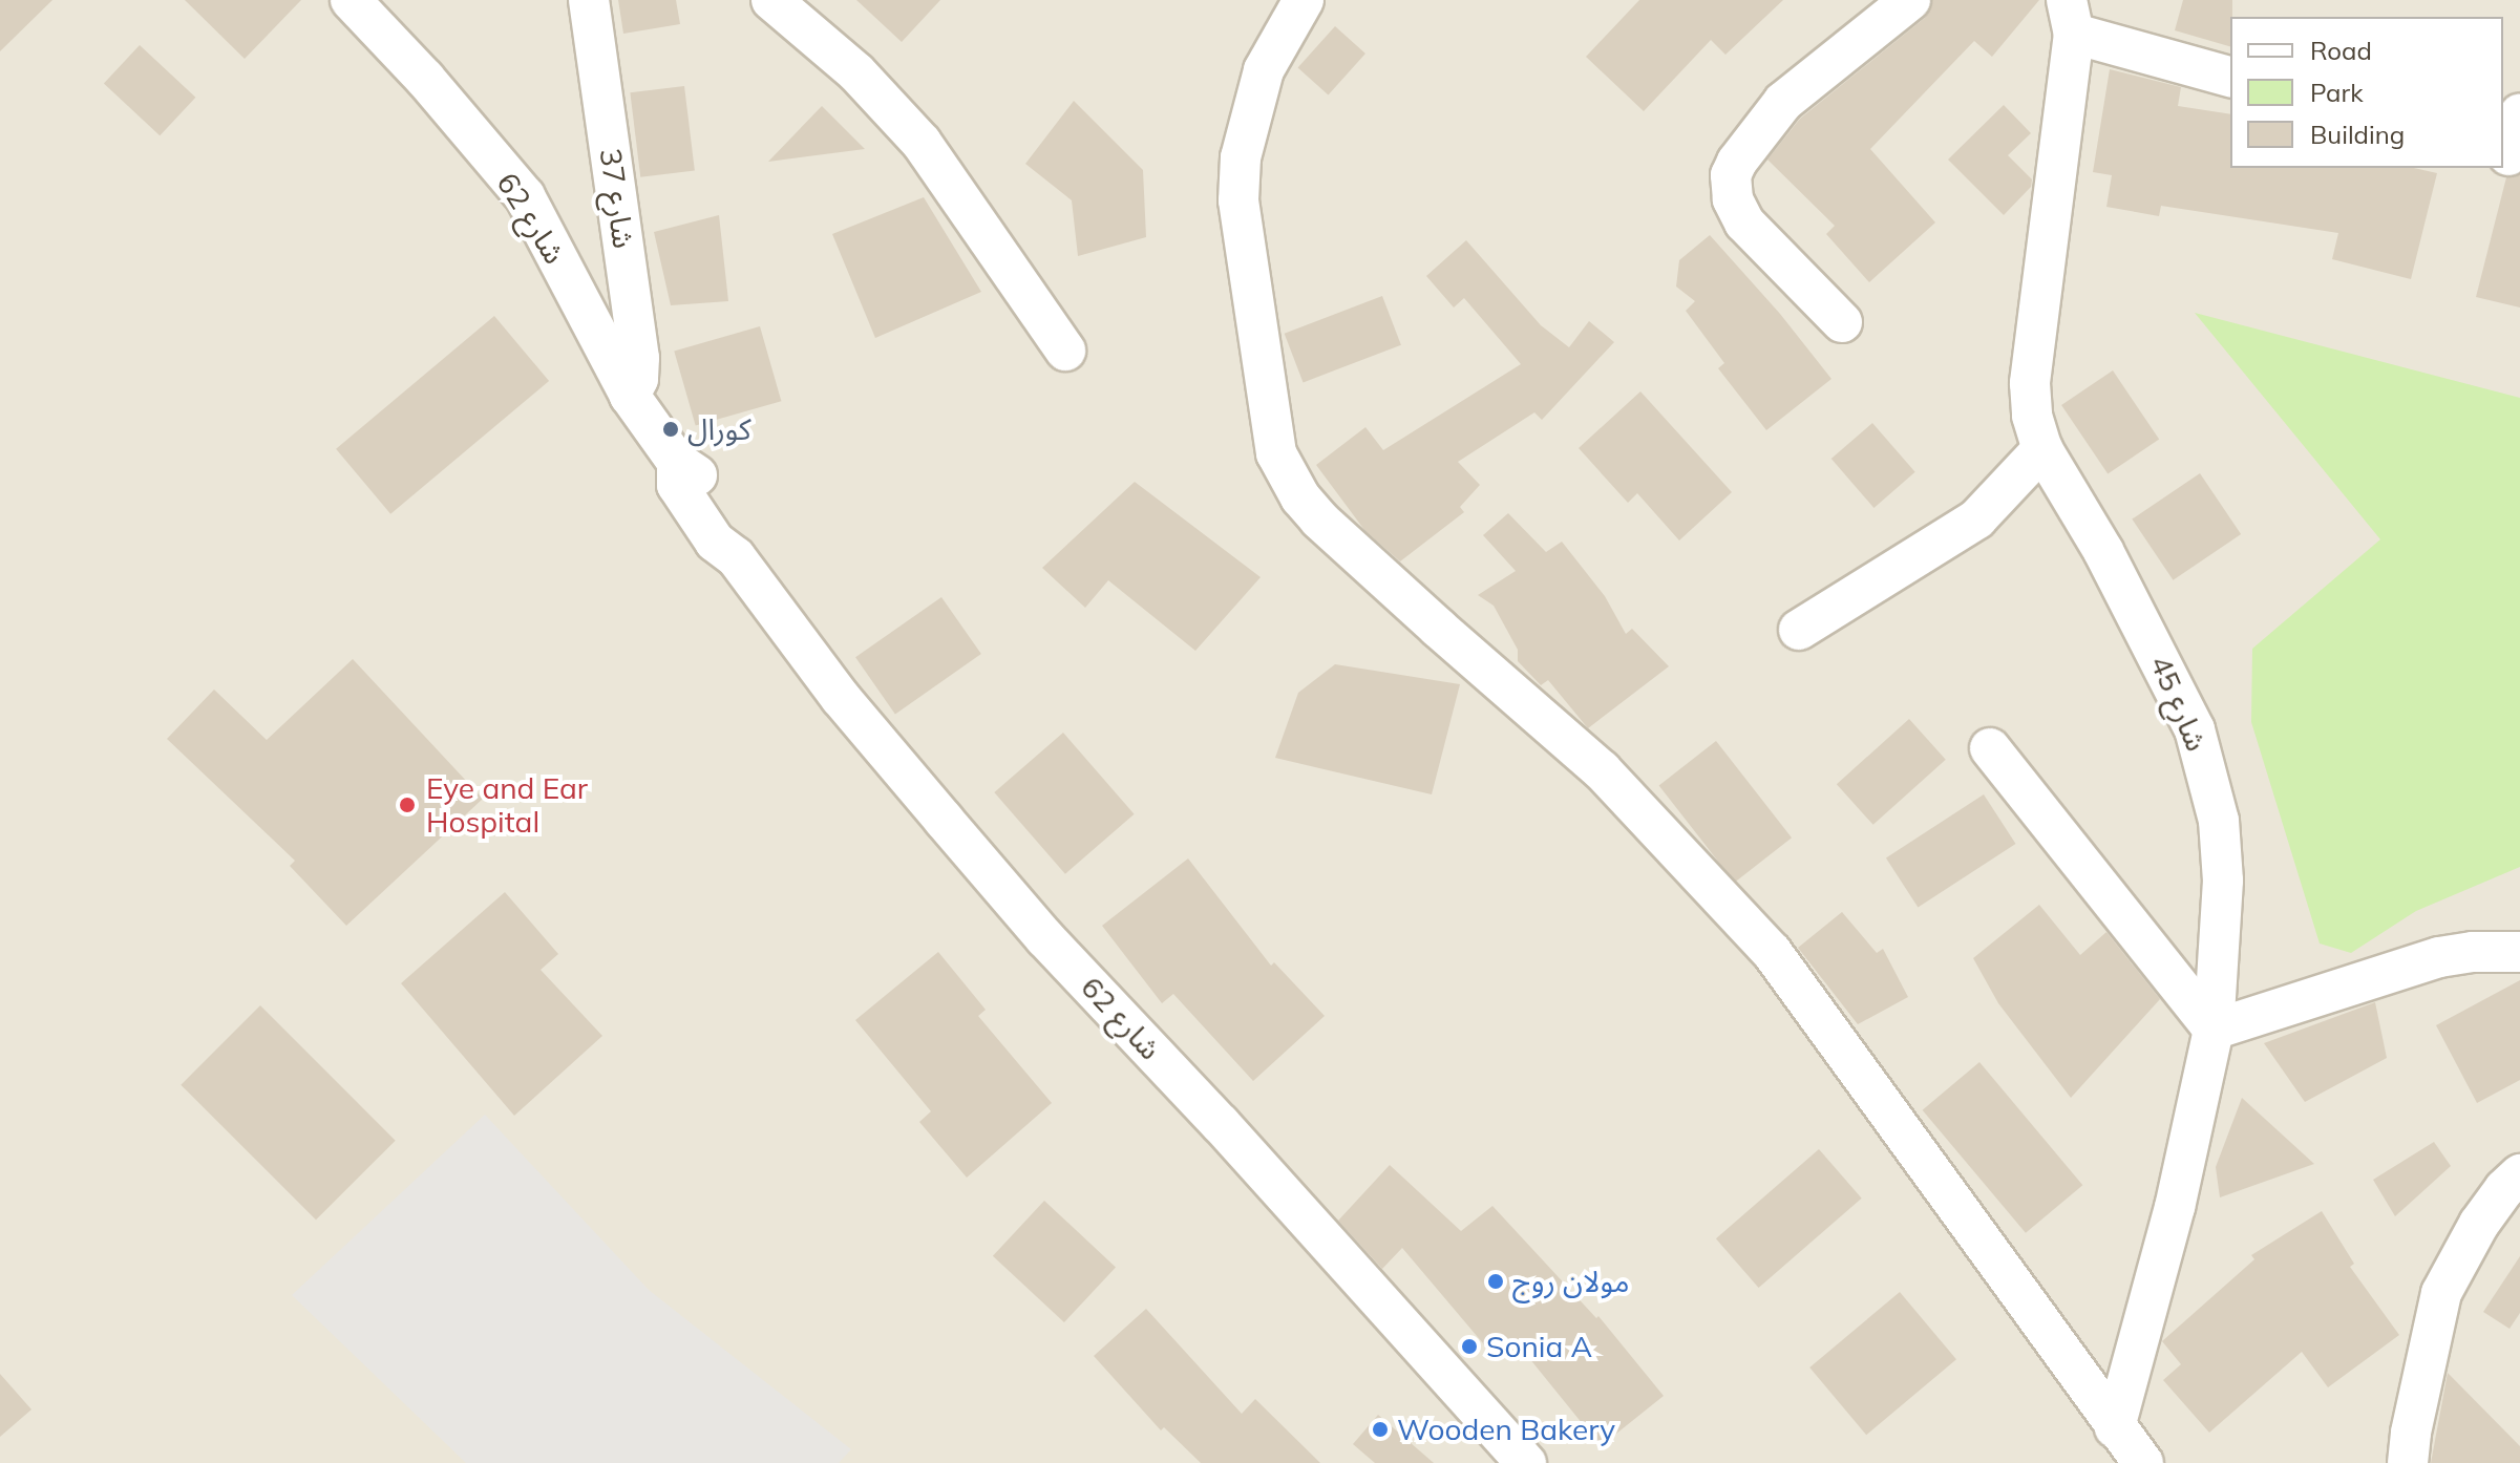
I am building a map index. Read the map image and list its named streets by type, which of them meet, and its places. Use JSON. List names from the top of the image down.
{
  "streets": {
    "street": ["شارع 37", "شارع 62", "شارع 45"]
  },
  "crossings": [
    ["شارع 37", "شارع 62"]
  ],
  "places": [
    "كورال",
    "Eye and Ear Hospital",
    "مولان روج",
    "Sonia A",
    "Wooden Bakery"
  ],
  "legend": ["Road", "Park", "Building"]
}
